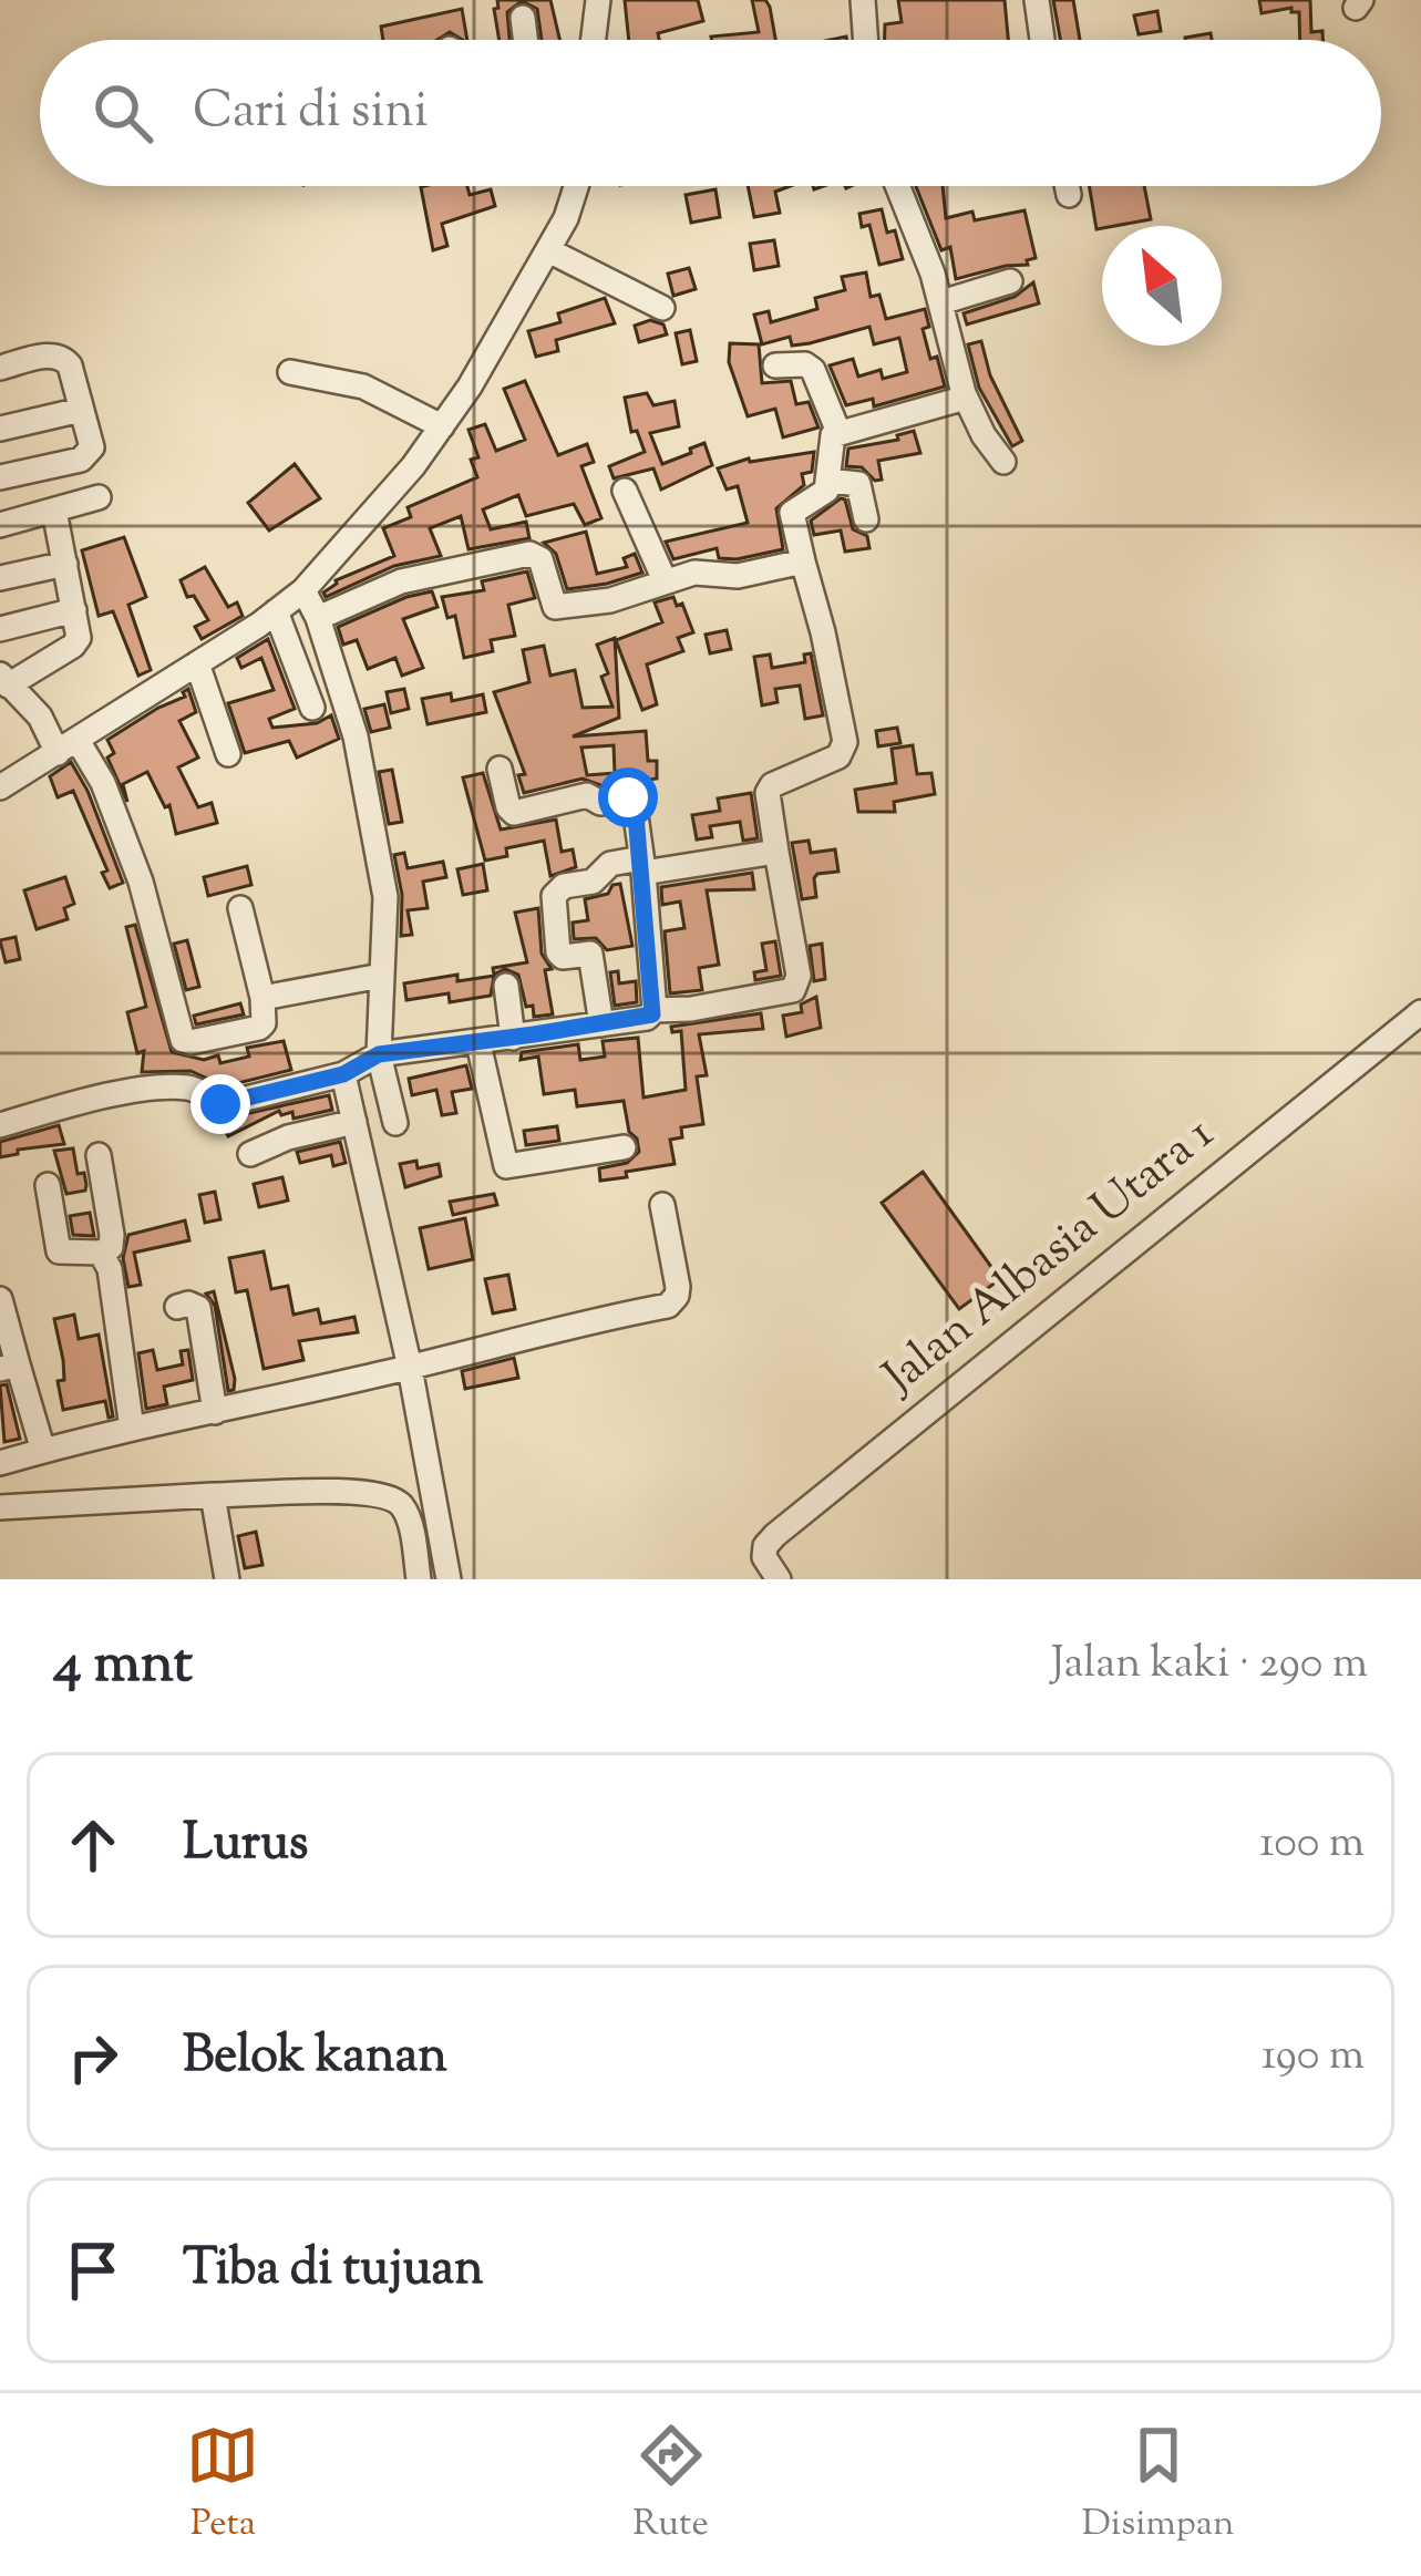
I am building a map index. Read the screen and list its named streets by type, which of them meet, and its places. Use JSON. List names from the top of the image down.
{
  "streets": {
    "street": ["Jalan Albasia Utara 1"]
  },
  "north": "top left",
  "page": {
    "search": "Cari di sini",
    "heading": ["4 mnt", "Jalan kaki · 290 m"],
    "list": [
      ["Lurus", "100 m"],
      ["Belok kanan", "190 m"],
      "Tiba di tujuan"
    ],
    "nav": ["Peta", "Rute", "Disimpan"]
  }
}
